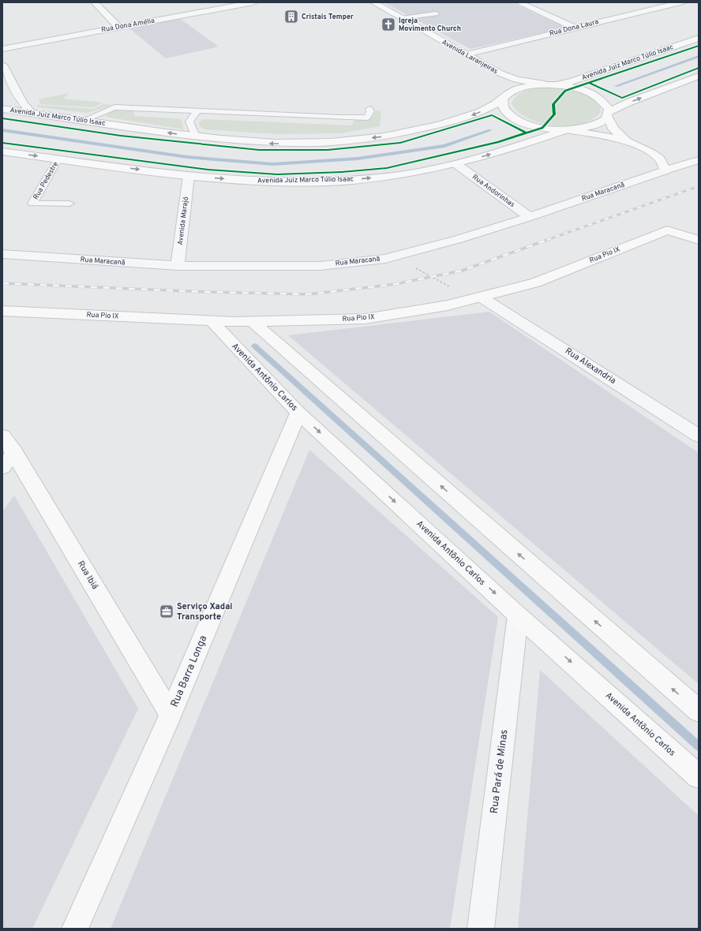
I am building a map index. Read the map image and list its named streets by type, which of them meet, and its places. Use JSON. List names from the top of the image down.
{
  "streets": {
    "street": [
      "Rua Dona Amélia",
      "Rua Dona Laura",
      "Avenida Laranjeiras",
      "Avenida Juiz Marco Túlio Isaac",
      "Rua Andorinhas",
      "Rua Maracanã",
      "Avenida Marajó",
      "Rua Pio IX",
      "Rua Alexandria",
      "Avenida Antônio Carlos",
      "Rua Ibiá",
      "Rua Barra Longa",
      "Rua Pará de Minas"
    ],
    "lane": ["Rua Pedestre"]
  },
  "crossings": [
    ["Rua Dona Laura", "Avenida Laranjeiras"],
    ["Avenida Laranjeiras", "Avenida Juiz Marco Túlio Isaac"],
    ["Avenida Juiz Marco Túlio Isaac", "Rua Pedestre"],
    ["Avenida Juiz Marco Túlio Isaac", "Rua Andorinhas"],
    ["Avenida Juiz Marco Túlio Isaac", "Avenida Marajó"],
    ["Rua Andorinhas", "Rua Maracanã"],
    ["Rua Maracanã", "Avenida Marajó"],
    ["Rua Pio IX", "Rua Alexandria"],
    ["Rua Pio IX", "Avenida Antônio Carlos"],
    ["Avenida Antônio Carlos", "Rua Barra Longa"],
    ["Avenida Antônio Carlos", "Rua Pará de Minas"],
    ["Rua Ibiá", "Rua Barra Longa"]
  ],
  "places": {
    "building": ["Cristais Temper"],
    "church": ["Igreja Movimento Church"],
    "office": ["Serviço Xadai Transporte"]
  }
}
